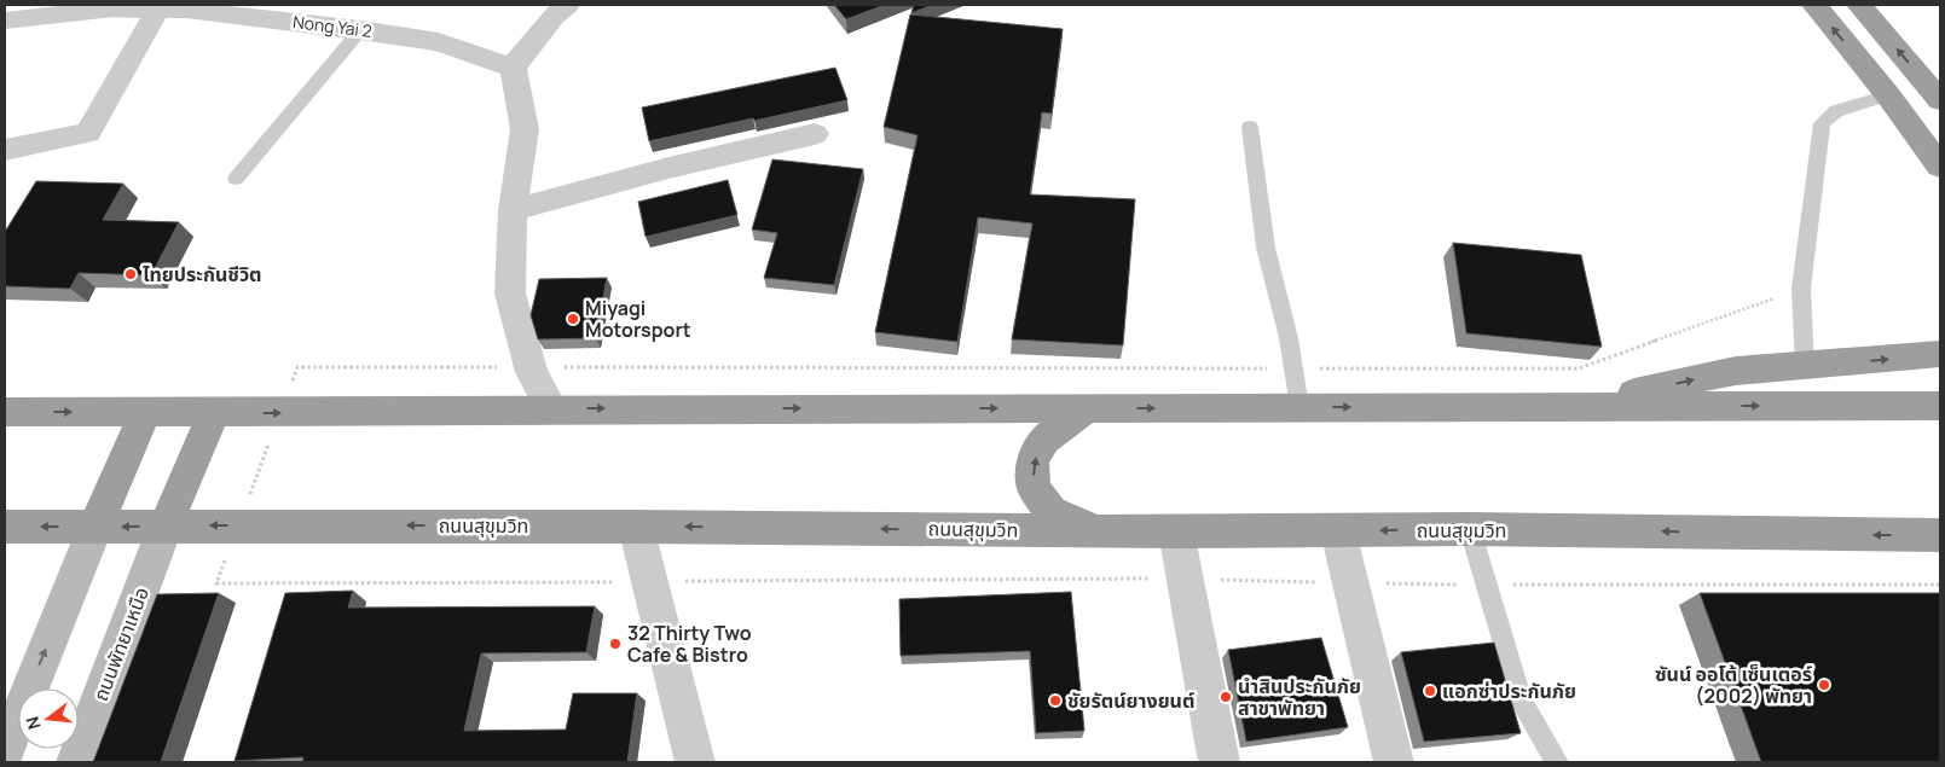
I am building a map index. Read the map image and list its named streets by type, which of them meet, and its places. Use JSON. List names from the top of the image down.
{
  "streets": {
    "highway": ["ถนนสุขุมวิท"],
    "main road": ["ถนนพัทยาเหนือ"],
    "street": ["Nong Yai 2"]
  },
  "crossings": [
    ["ถนนสุขุมวิท", "ถนนพัทยาเหนือ"]
  ],
  "places": [
    "ไทยประกันชีวิต",
    "Miyagi Motorsport",
    "32 Thirty Two Cafe & Bistro",
    "ซันน์ ออโต้ เซ็นเตอร์ (2002) พัทยา",
    "แอกซ่าประกันภัย",
    "นำสินประกันภัย สาขาพัทยา",
    "ชัยรัตน์ยางยนต์"
  ],
  "north": "left"
}
